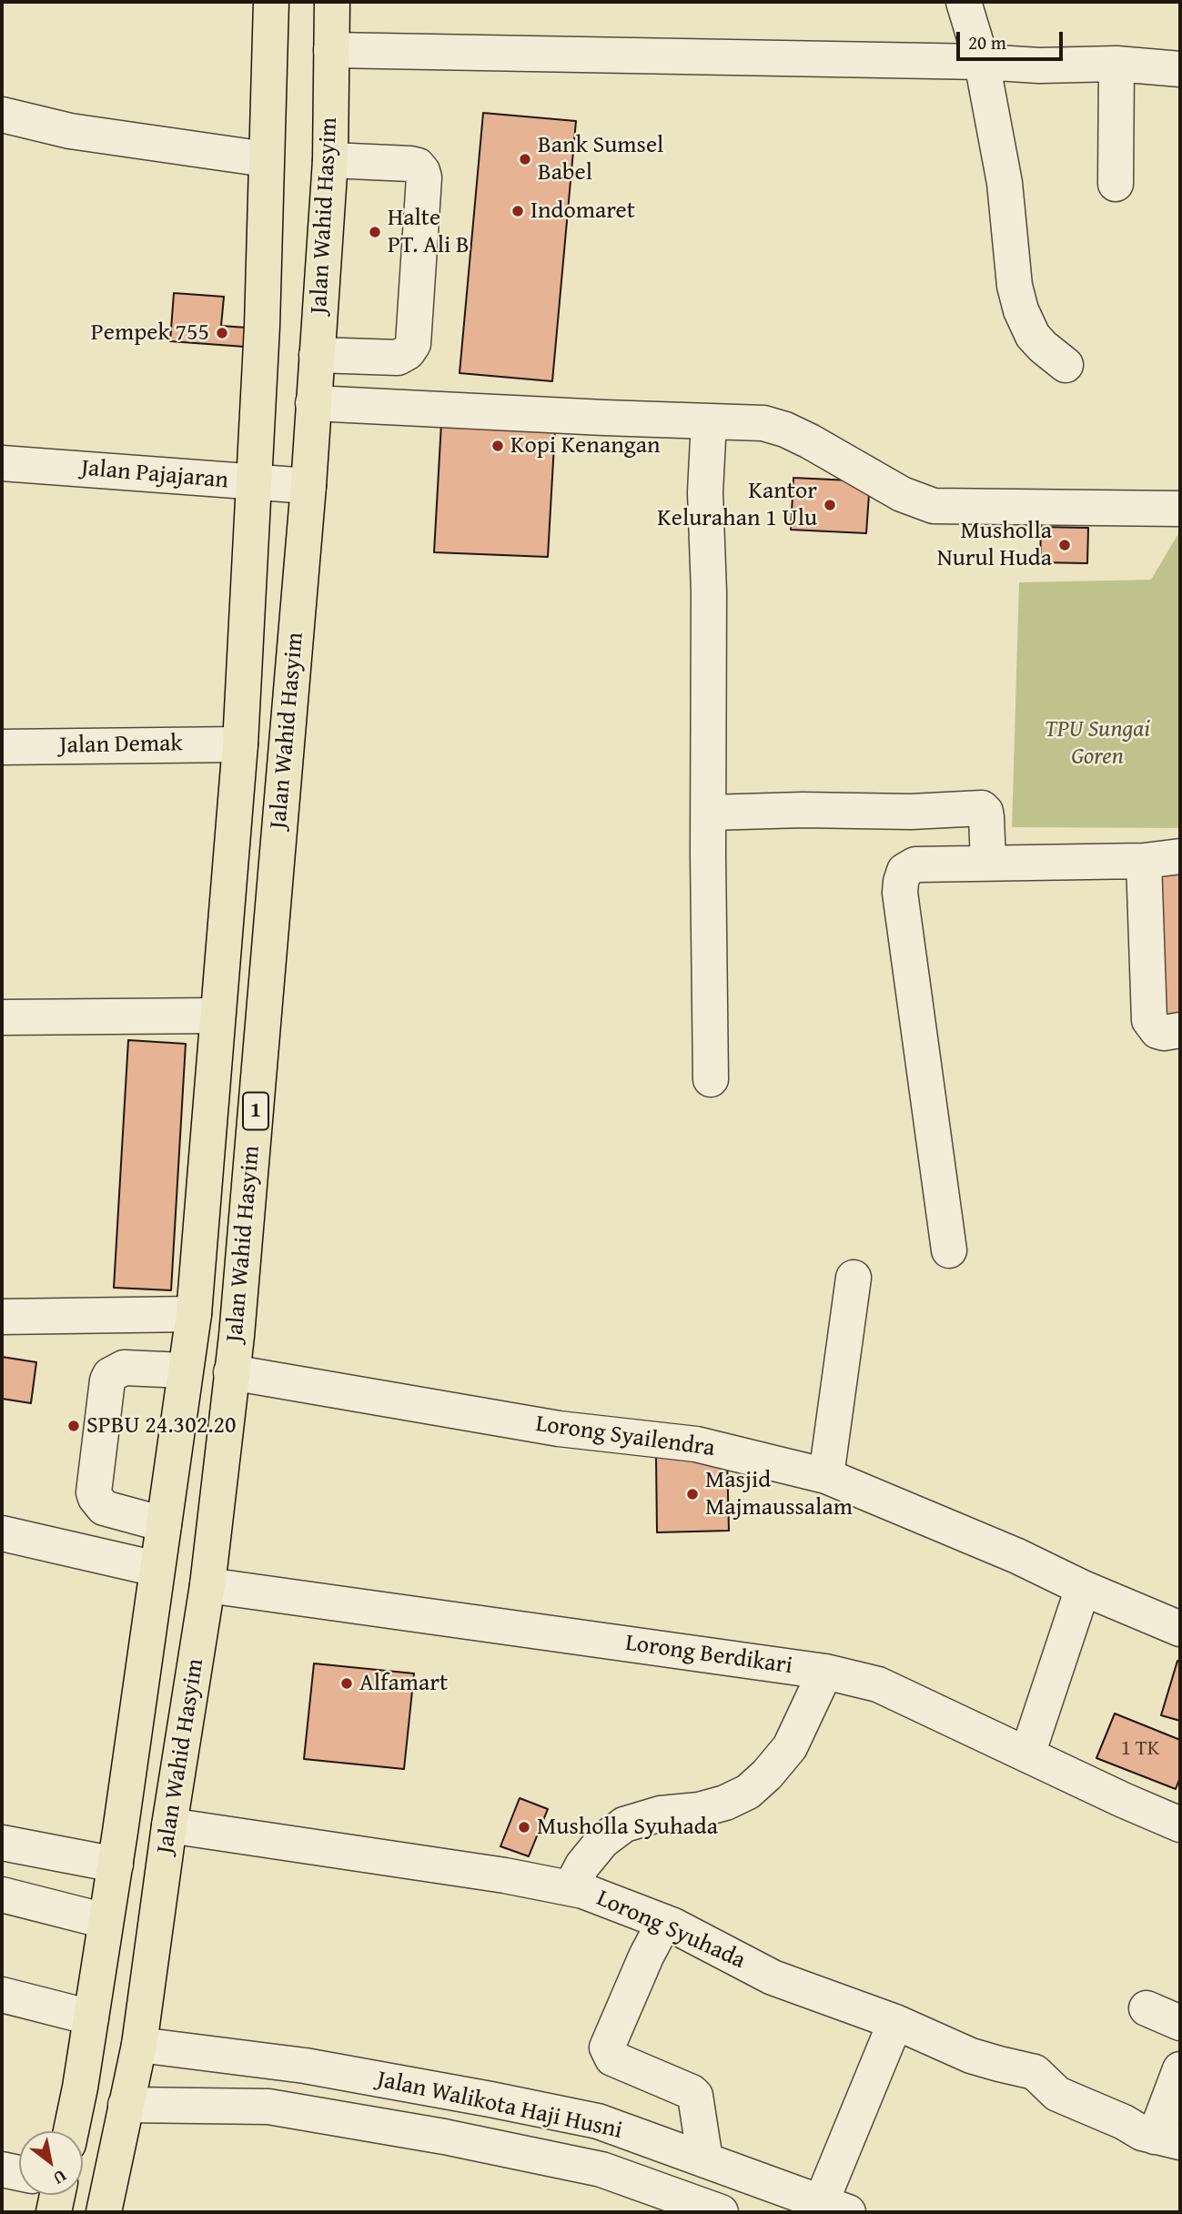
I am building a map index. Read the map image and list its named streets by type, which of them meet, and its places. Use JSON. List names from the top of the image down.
{
  "streets": {
    "highway": ["Jalan Wahid Hasyim", "1"],
    "street": [
      "Jalan Pajajaran",
      "Jalan Demak",
      "Lorong Syailendra",
      "Lorong Berdikari",
      "Lorong Syuhada",
      "Jalan Walikota Haji Husni"
    ]
  },
  "crossings": [
    ["Jalan Wahid Hasyim", "Jalan Pajajaran"],
    ["Jalan Wahid Hasyim", "Jalan Demak"],
    ["Jalan Wahid Hasyim", "Lorong Syailendra"],
    ["Jalan Wahid Hasyim", "Lorong Berdikari"],
    ["Jalan Wahid Hasyim", "Lorong Syuhada"],
    ["Jalan Wahid Hasyim", "Jalan Walikota Haji Husni"]
  ],
  "parks": ["TPU Sungai Goren"],
  "places": [
    "Bank Sumsel Babel",
    "Indomaret",
    "Halte PT. Ali B",
    "Pempek 755",
    "Kopi Kenangan",
    "Kantor Kelurahan 1 Ulu",
    "Musholla Nurul Huda",
    "SPBU 24.302.20",
    "Masjid Majmaussalam",
    "Alfamart",
    "Musholla Syuhada"
  ],
  "house_numbers": ["1 TK"],
  "scale_bar": "20 m",
  "north": "bottom right"
}
